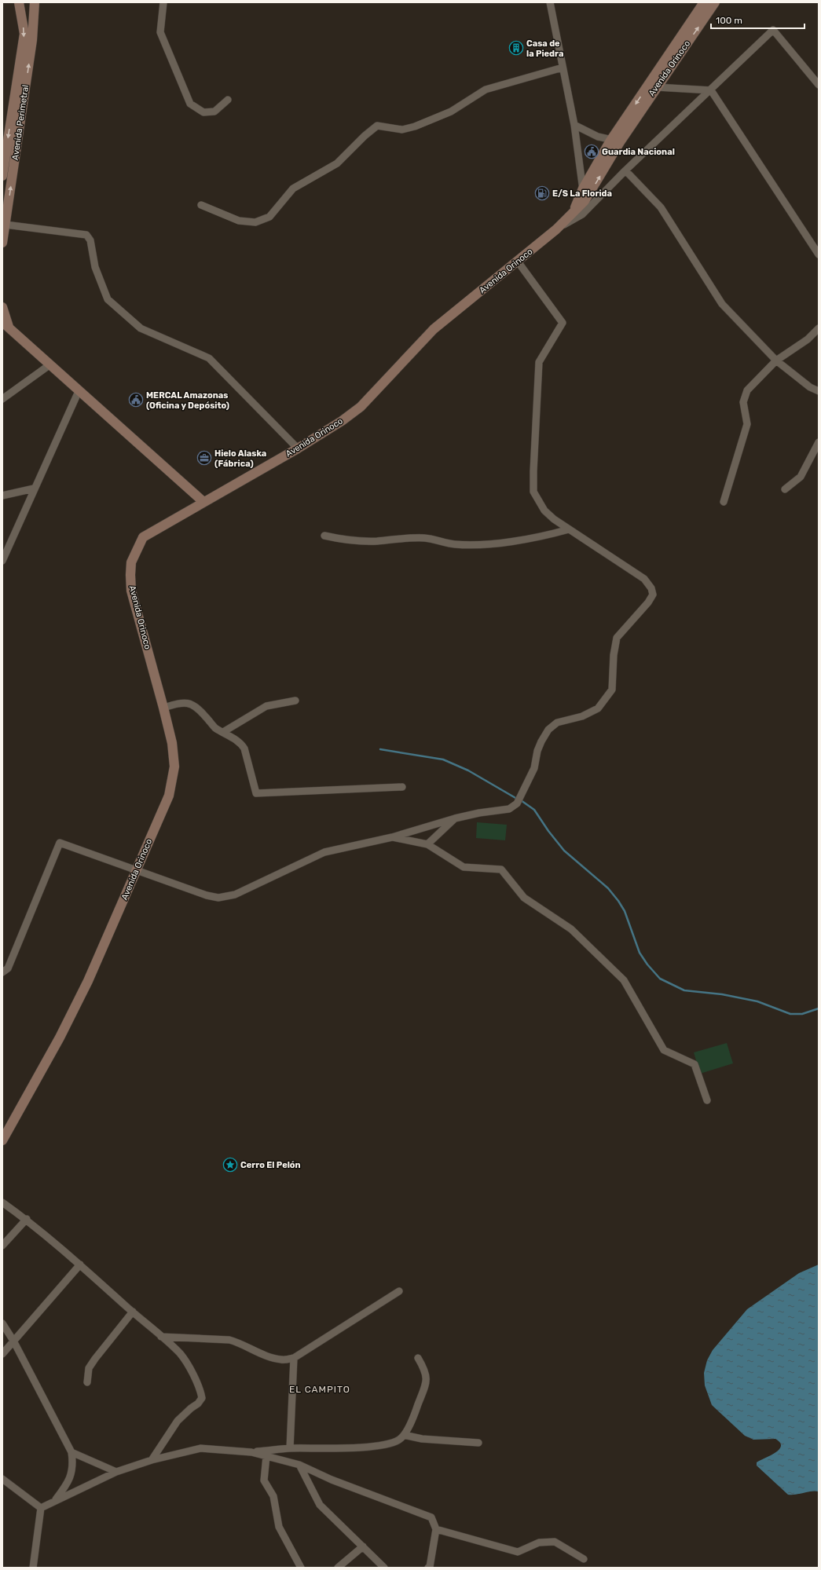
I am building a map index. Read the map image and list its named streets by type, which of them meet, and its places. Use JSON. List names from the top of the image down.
{
  "streets": {
    "main road": ["Avenida Orinoco", "Avenida Perimetral"]
  },
  "districts": ["EL CAMPITO"],
  "places": {
    "building": ["Casa de la Piedra"],
    "public building": ["Guardia Nacional", "MERCAL Amazonas (Oficina y Depósito)"],
    "fuel station": ["E/S La Florida"],
    "office": ["Hielo Alaska (Fábrica)"],
    "place": ["Cerro El Pelón"]
  },
  "scale_bar": "100 m"
}
